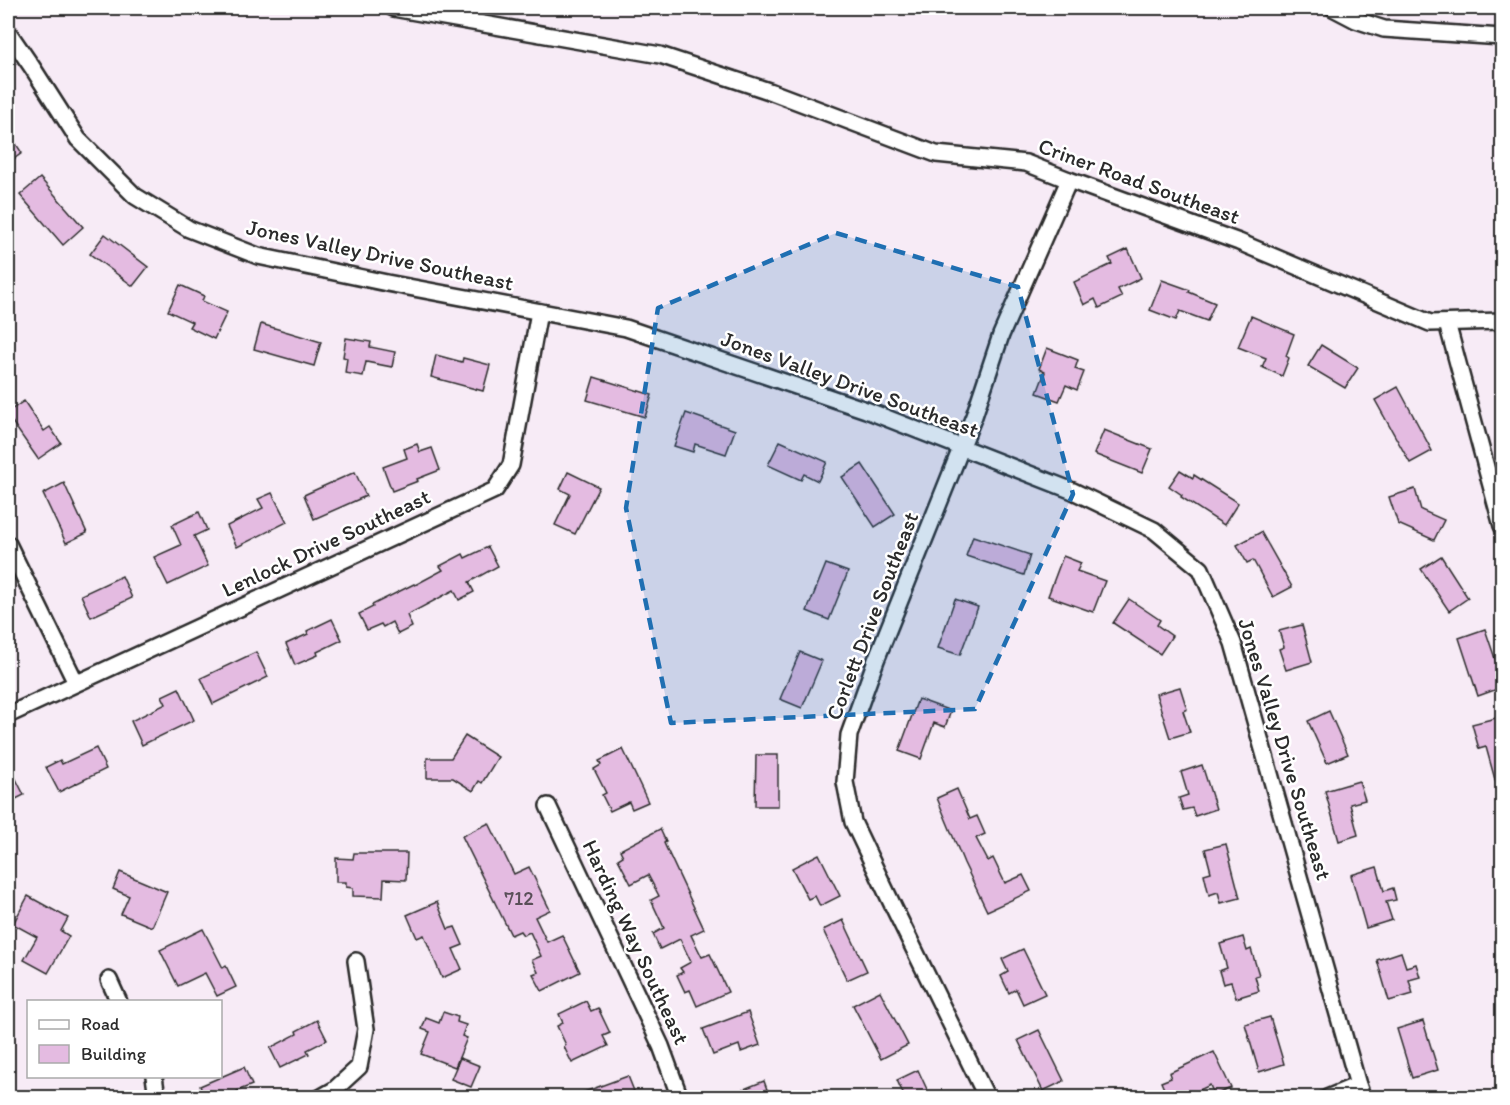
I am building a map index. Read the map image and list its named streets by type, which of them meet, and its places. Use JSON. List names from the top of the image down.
{
  "streets": {
    "street": [
      "Criner Road Southeast",
      "Jones Valley Drive Southeast",
      "Lenlock Drive Southeast",
      "Corlett Drive Southeast",
      "Harding Way Southeast"
    ]
  },
  "crossings": [
    ["Criner Road Southeast", "Corlett Drive Southeast"],
    ["Jones Valley Drive Southeast", "Lenlock Drive Southeast"],
    ["Jones Valley Drive Southeast", "Corlett Drive Southeast"]
  ],
  "house_numbers": ["712"],
  "legend": ["Road", "Building"]
}
